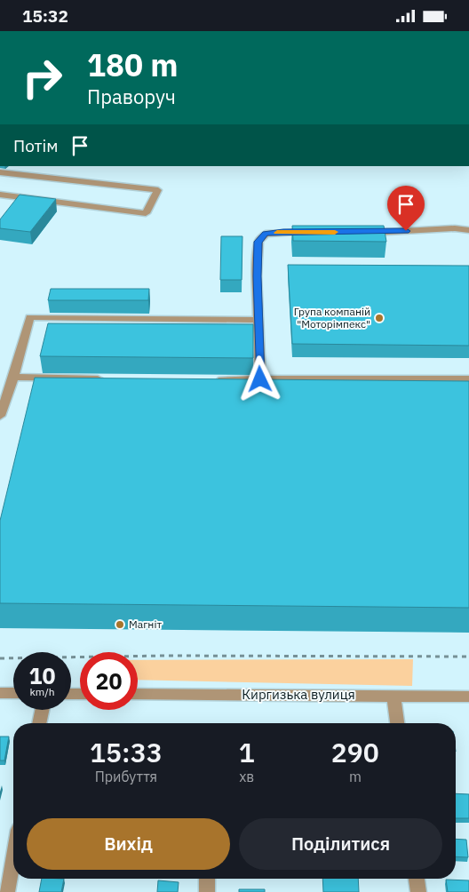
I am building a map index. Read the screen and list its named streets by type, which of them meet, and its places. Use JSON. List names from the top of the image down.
{
  "streets": {
    "street": ["Киргизька вулиця"]
  },
  "places": ["Група компаній \"Моторімпекс\"", "Магніт"],
  "page": {
    "status": "15:32",
    "turn": ["180 m", "Праворуч"],
    "then": "Потім",
    "speed": "10 km/h",
    "limit": "20",
    "eta": [
      "15:33",
      "Прибуття",
      "1",
      "хв",
      "290",
      "m"
    ],
    "buttons": ["Вихід", "Поділитися"]
  }
}
